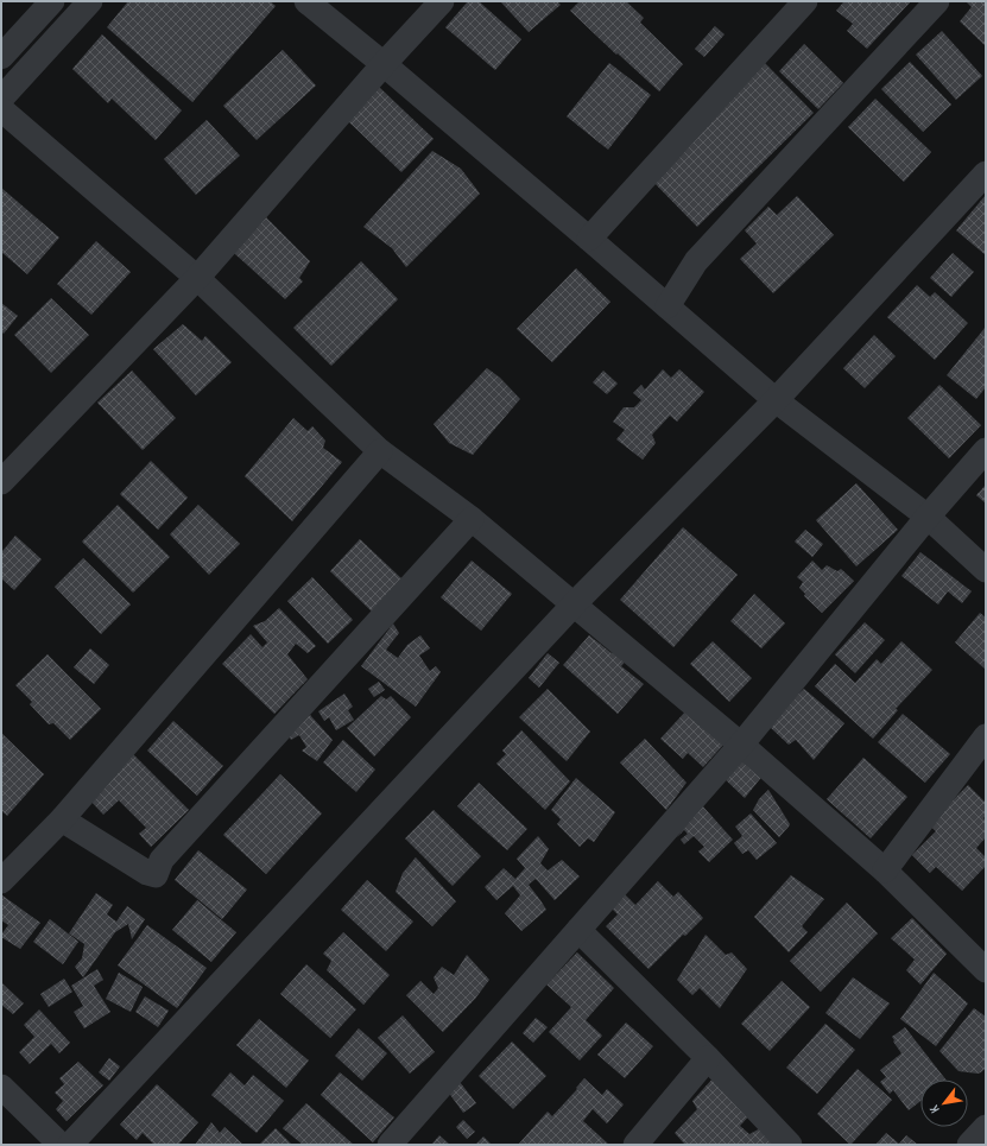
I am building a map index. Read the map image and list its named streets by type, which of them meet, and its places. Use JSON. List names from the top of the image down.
{
  "north": "bottom left"
}
